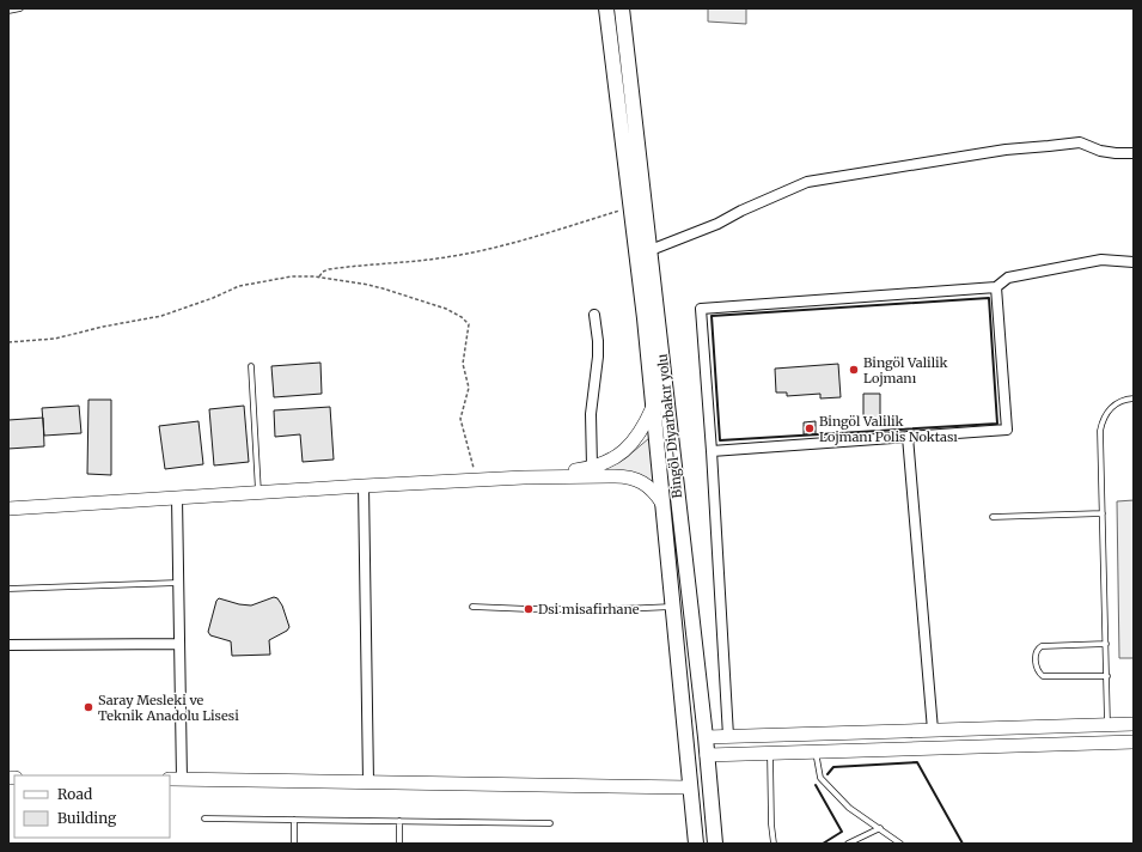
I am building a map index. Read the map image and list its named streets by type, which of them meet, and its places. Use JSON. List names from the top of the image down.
{
  "streets": {
    "main road": ["Bingöl-Diyarbakır yolu"]
  },
  "places": [
    "Bingöl Valilik Lojmanı",
    "Bingöl Valilik Lojmanı Polis Noktası",
    "Dsi misafirhane",
    "Saray Mesleki ve Teknik Anadolu Lisesi"
  ],
  "legend": ["Road", "Building"]
}
